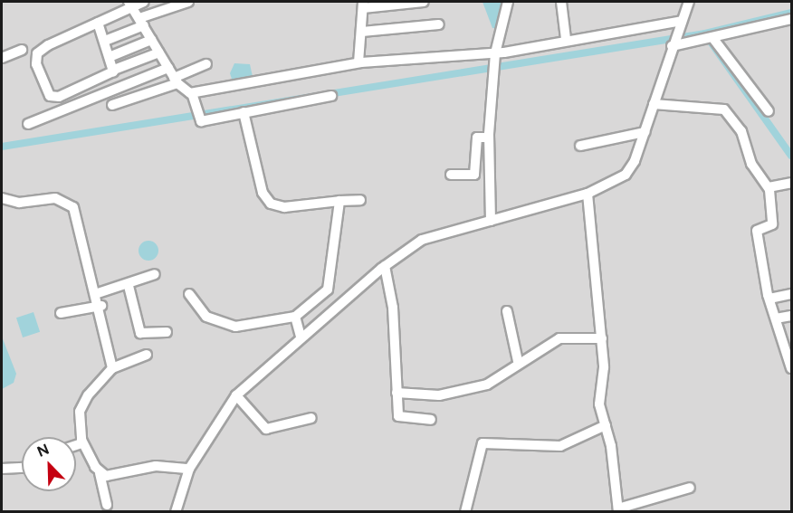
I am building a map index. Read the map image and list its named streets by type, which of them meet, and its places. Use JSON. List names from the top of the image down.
{
  "north": "top left"
}
